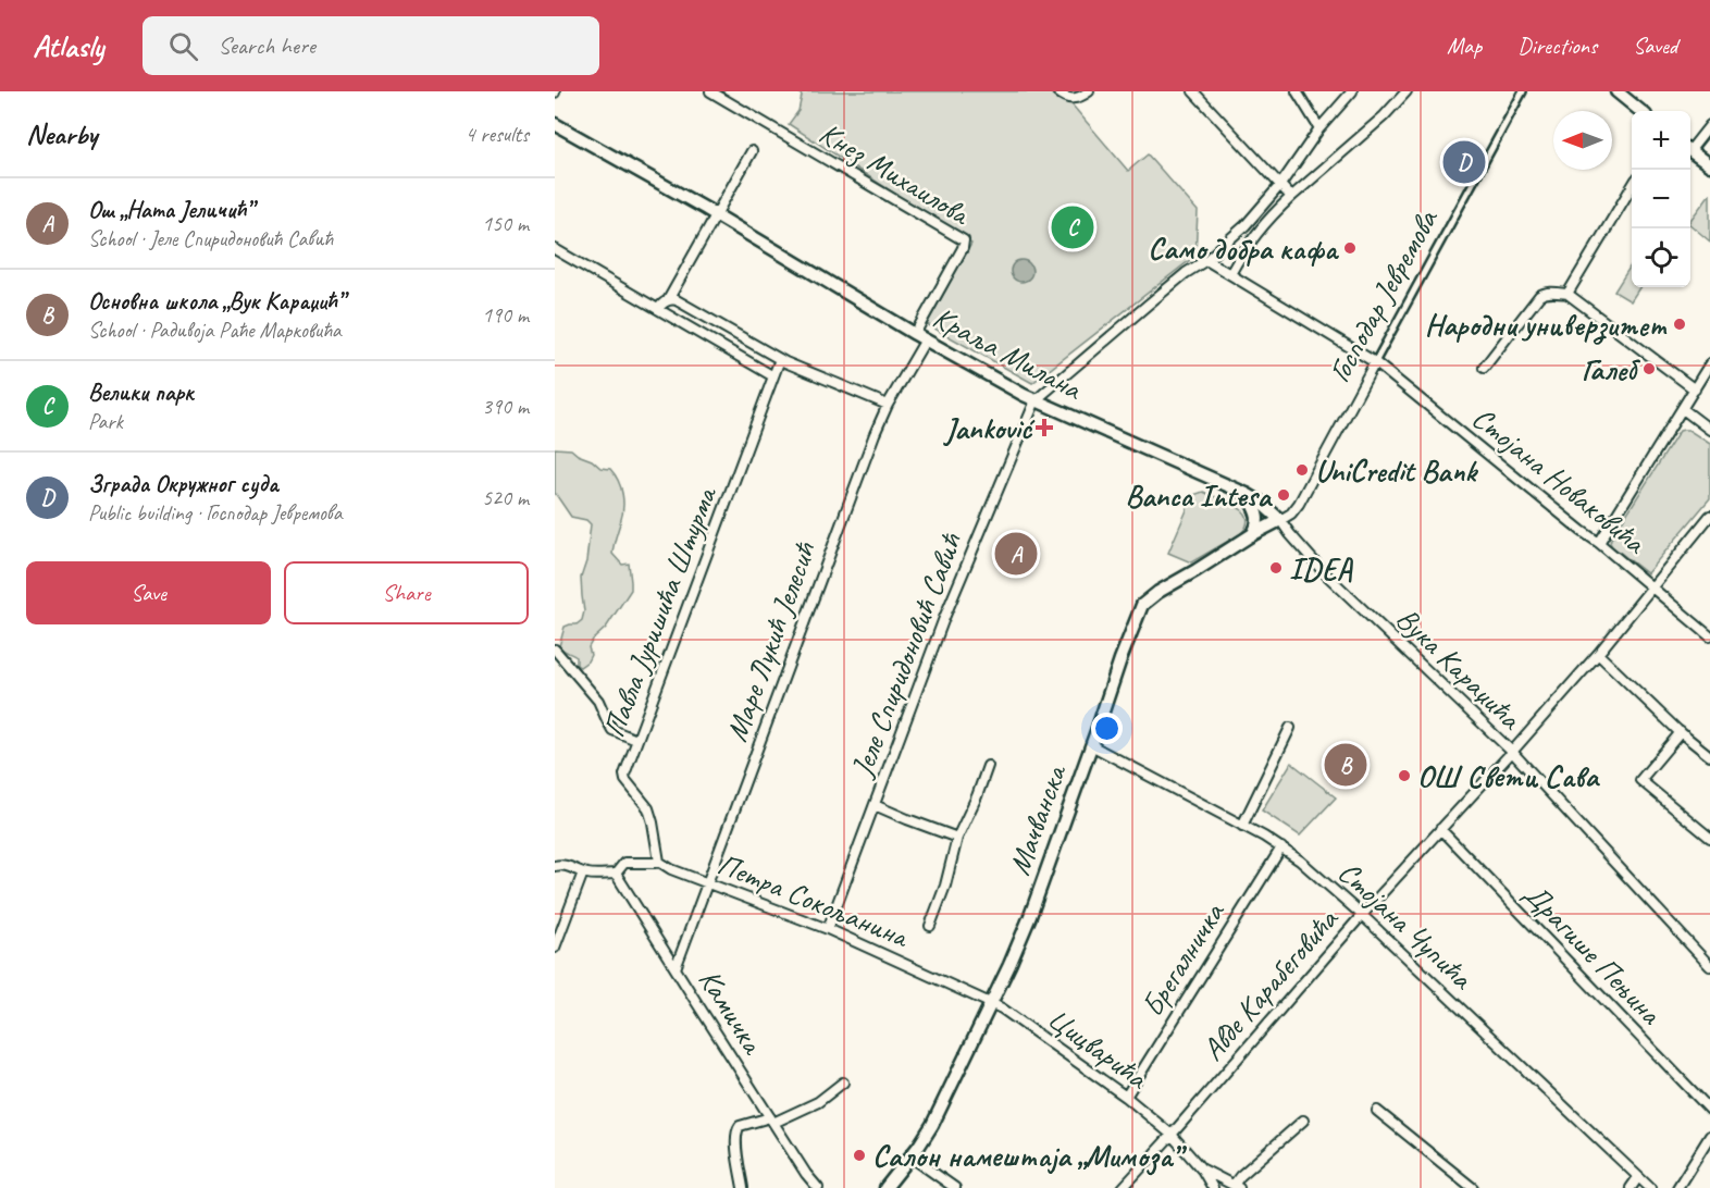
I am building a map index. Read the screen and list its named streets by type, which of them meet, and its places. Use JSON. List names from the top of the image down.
{
  "streets": {
    "main road": ["Краља Милана", "Мачванска"],
    "street": [
      "Кнез Михаилова",
      "Господар Јевремова",
      "Стојана Новаковића",
      "Павла Јуришића Штурма",
      "Маре Лукић Јелесић",
      "Јеле Спиридоновић Савић",
      "Вука Караџића",
      "Петра Сокољанина",
      "Стојана Чупића",
      "Драгише Пењина",
      "Брегалничка",
      "Авде Карабеговића",
      "Камичка",
      "Цицварића"
    ]
  },
  "crossings": [
    ["Кнез Михаилова", "Краља Милана"],
    ["Кнез Михаилова", "Маре Лукић Јелесић"],
    ["Господар Јевремова", "Краља Милана"],
    ["Господар Јевремова", "Стојана Новаковића"],
    ["Господар Јевремова", "Вука Караџића"],
    ["Господар Јевремова", "Мачванска"],
    ["Краља Милана", "Маре Лукић Јелесић"],
    ["Краља Милана", "Јеле Спиридоновић Савић"],
    ["Краља Милана", "Вука Караџића"],
    ["Краља Милана", "Мачванска"],
    ["Стојана Новаковића", "Авде Карабеговића"],
    ["Павла Јуришића Штурма", "Петра Сокољанина"],
    ["Маре Лукић Јелесић", "Петра Сокољанина"],
    ["Маре Лукић Јелесић", "Камичка"],
    ["Јеле Спиридоновић Савић", "Петра Сокољанина"],
    ["Вука Караџића", "Мачванска"],
    ["Вука Караџића", "Авде Карабеговића"],
    ["Мачванска", "Петра Сокољанина"],
    ["Мачванска", "Стојана Чупића"],
    ["Мачванска", "Цицварића"],
    ["Петра Сокољанина", "Камичка"],
    ["Петра Сокољанина", "Цицварића"],
    ["Стојана Чупића", "Брегалничка"],
    ["Стојана Чупића", "Авде Карабеговића"],
    ["Драгише Пењина", "Авде Карабеговића"],
    ["Брегалничка", "Цицварића"],
    ["Авде Карабеговића", "Цицварића"]
  ],
  "places": {
    "other": [
      "Само добра кафа",
      "Народни универзитет",
      "Галеб",
      "UniCredit Bank",
      "Banca Intesa",
      "IDEA",
      "ОШ Свети Сава",
      "Салон намештаја „Мимоза”"
    ],
    "health": ["Janković"]
  },
  "north": "left",
  "page": {
    "header": "Atlasly",
    "search": "Search here",
    "nav": ["Map", "Directions", "Saved"],
    "heading": ["Nearby", "4 results"],
    "map_buttons": ["+", "−"],
    "pins": [
      "D",
      "C",
      "A",
      "B"
    ],
    "list": [
      {
        "mark": "A",
        "name": "Ош „Ната Јеличић”",
        "note": "School · Јеле Спиридоновић Савић",
        "value": "150 m"
      },
      {
        "mark": "B",
        "name": "Основна школа „Вук Караџић”",
        "note": "School · Радивоја Раће Марковића",
        "value": "190 m"
      },
      {
        "mark": "C",
        "name": "Велики парк",
        "note": "Park",
        "value": "390 m"
      },
      {
        "mark": "D",
        "name": "Зграда Окружног суда",
        "note": "Public building · Господар Јевремова",
        "value": "520 m"
      }
    ],
    "buttons": ["Save", "Share"]
  }
}
